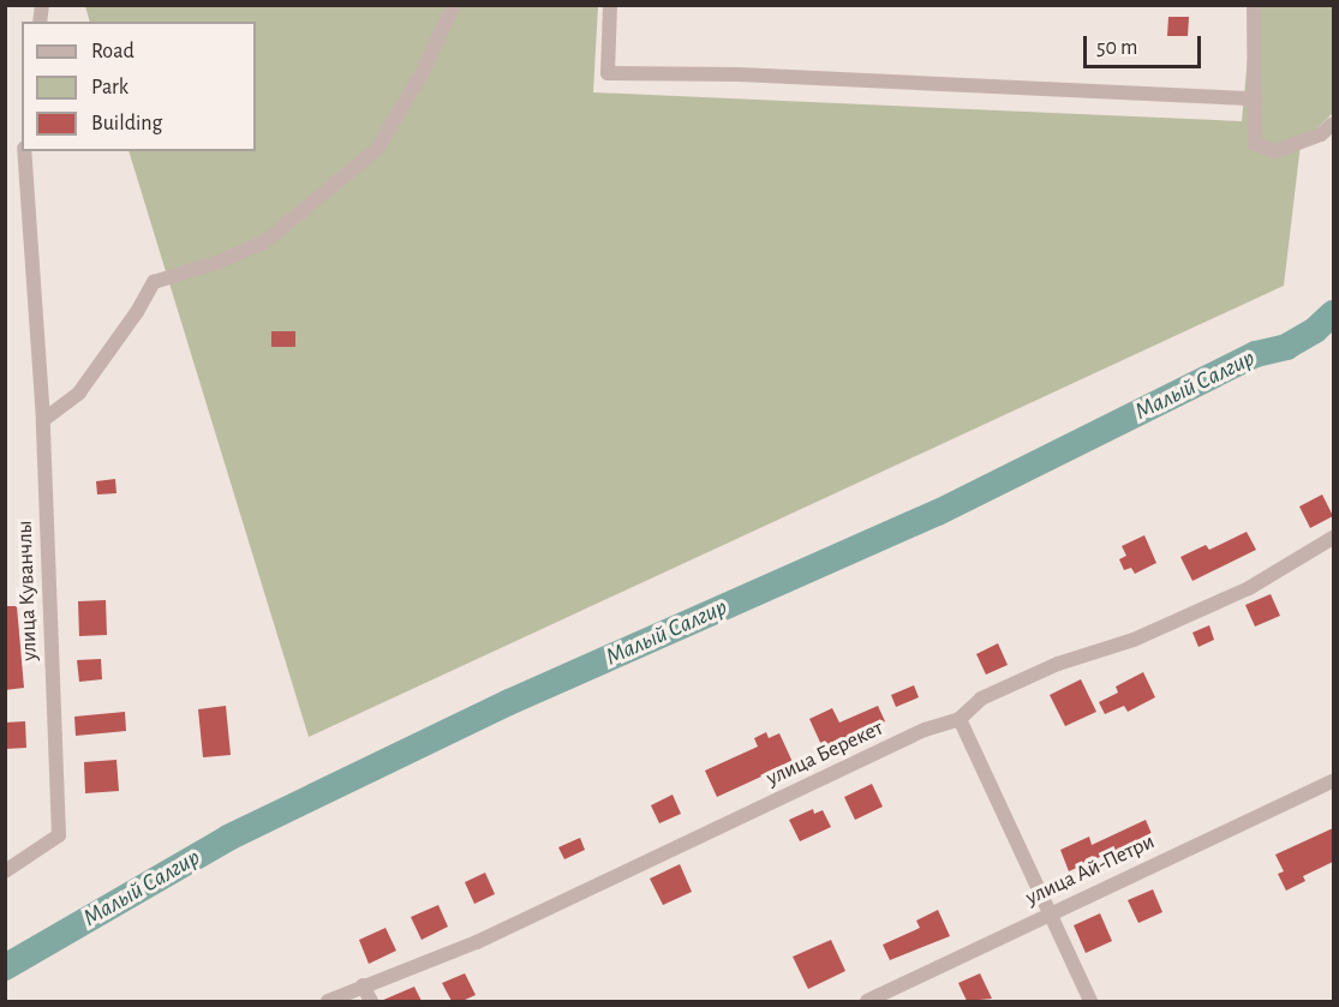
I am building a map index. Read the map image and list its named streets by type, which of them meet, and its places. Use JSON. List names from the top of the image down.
{
  "streets": {
    "street": ["улица Куванчлы", "улица Берекет", "улица Ай-Петри"]
  },
  "water": ["Малый Салгир"],
  "legend": ["Road", "Park", "Building"],
  "scale_bar": "50 m"
}
